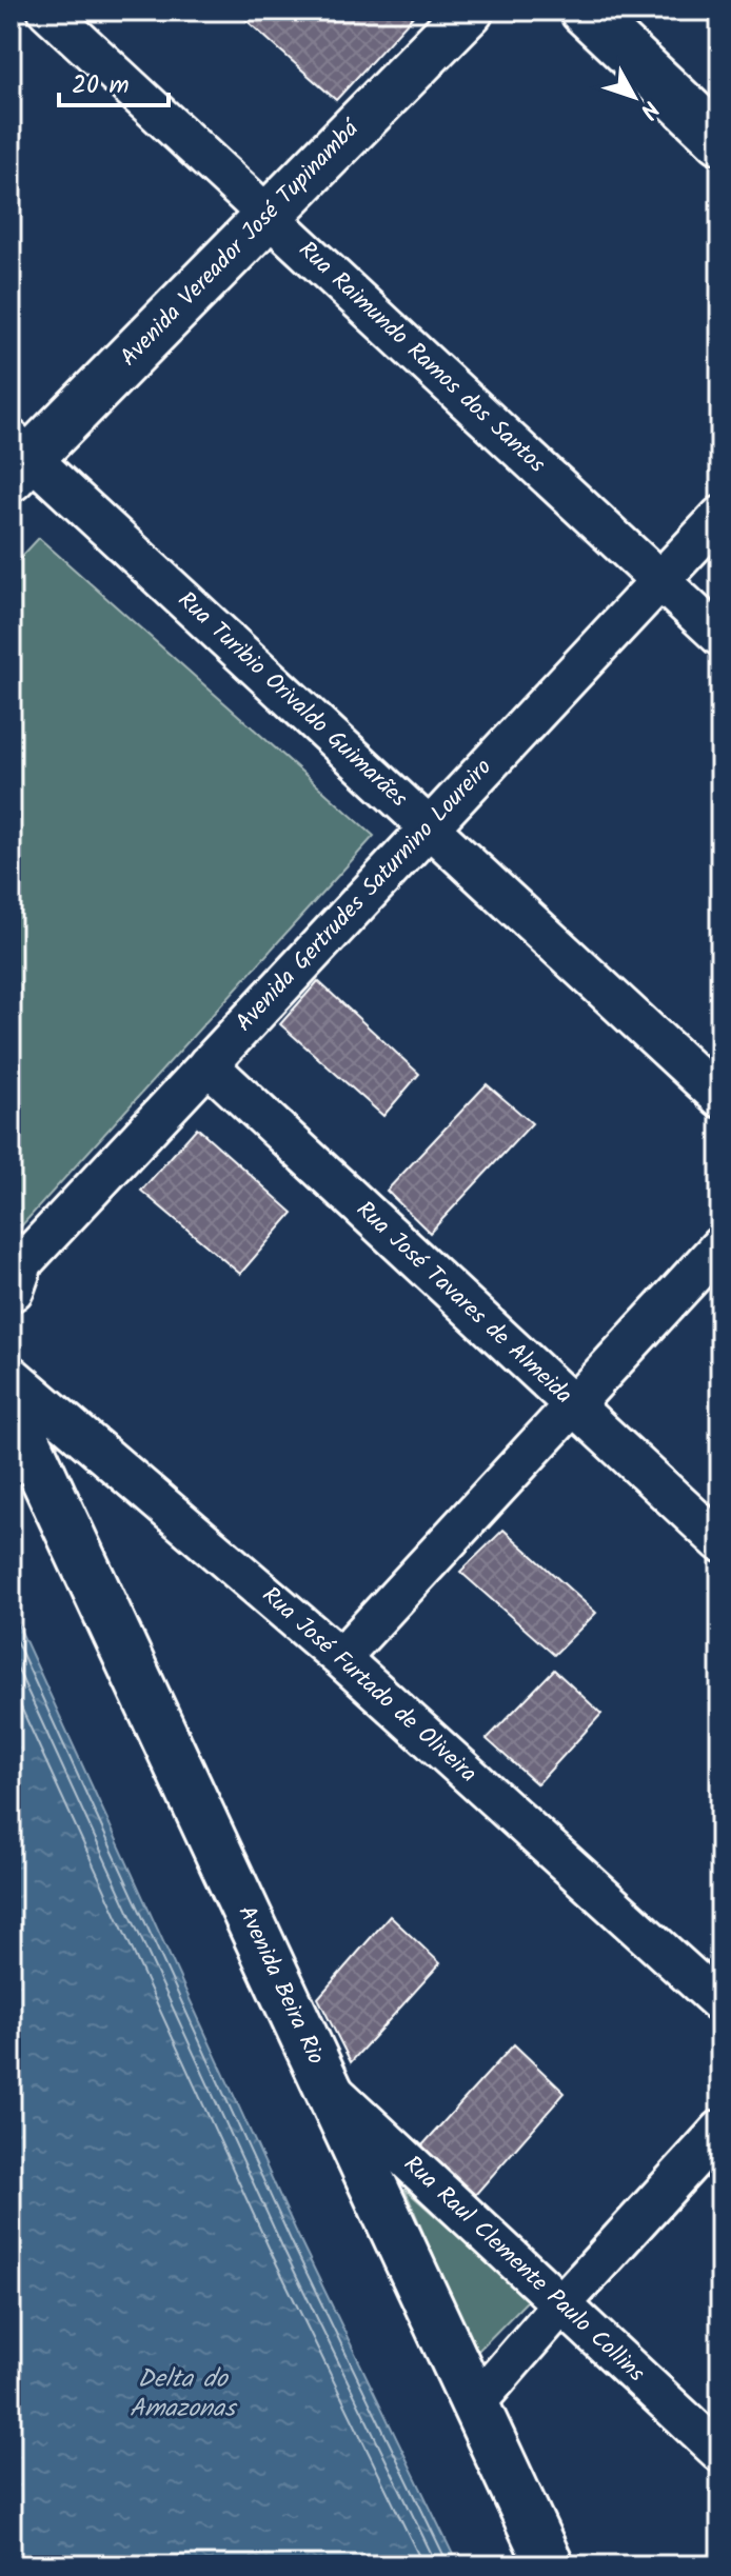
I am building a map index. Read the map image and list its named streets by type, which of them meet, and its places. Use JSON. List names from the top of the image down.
{
  "streets": {
    "street": [
      "Avenida Vereador José Tupinambá",
      "Rua Raimundo Ramos dos Santos",
      "Rua Turibio Orivaldo Guimarães",
      "Avenida Gertrudes Saturnino Loureiro",
      "Rua José Tavares de Almeida",
      "Rua José Furtado de Oliveira",
      "Avenida Beira Rio",
      "Rua Raul Clemente Paulo Collins"
    ]
  },
  "crossings": [
    ["Avenida Vereador José Tupinambá", "Rua Raimundo Ramos dos Santos"],
    ["Avenida Vereador José Tupinambá", "Rua Turibio Orivaldo Guimarães"],
    ["Rua Raimundo Ramos dos Santos", "Avenida Gertrudes Saturnino Loureiro"],
    ["Rua Turibio Orivaldo Guimarães", "Avenida Gertrudes Saturnino Loureiro"],
    ["Avenida Gertrudes Saturnino Loureiro", "Rua José Tavares de Almeida"],
    ["Avenida Beira Rio", "Rua Raul Clemente Paulo Collins"]
  ],
  "water": ["Delta do Amazonas"],
  "scale_bar": "20 m",
  "north": "bottom right"
}
